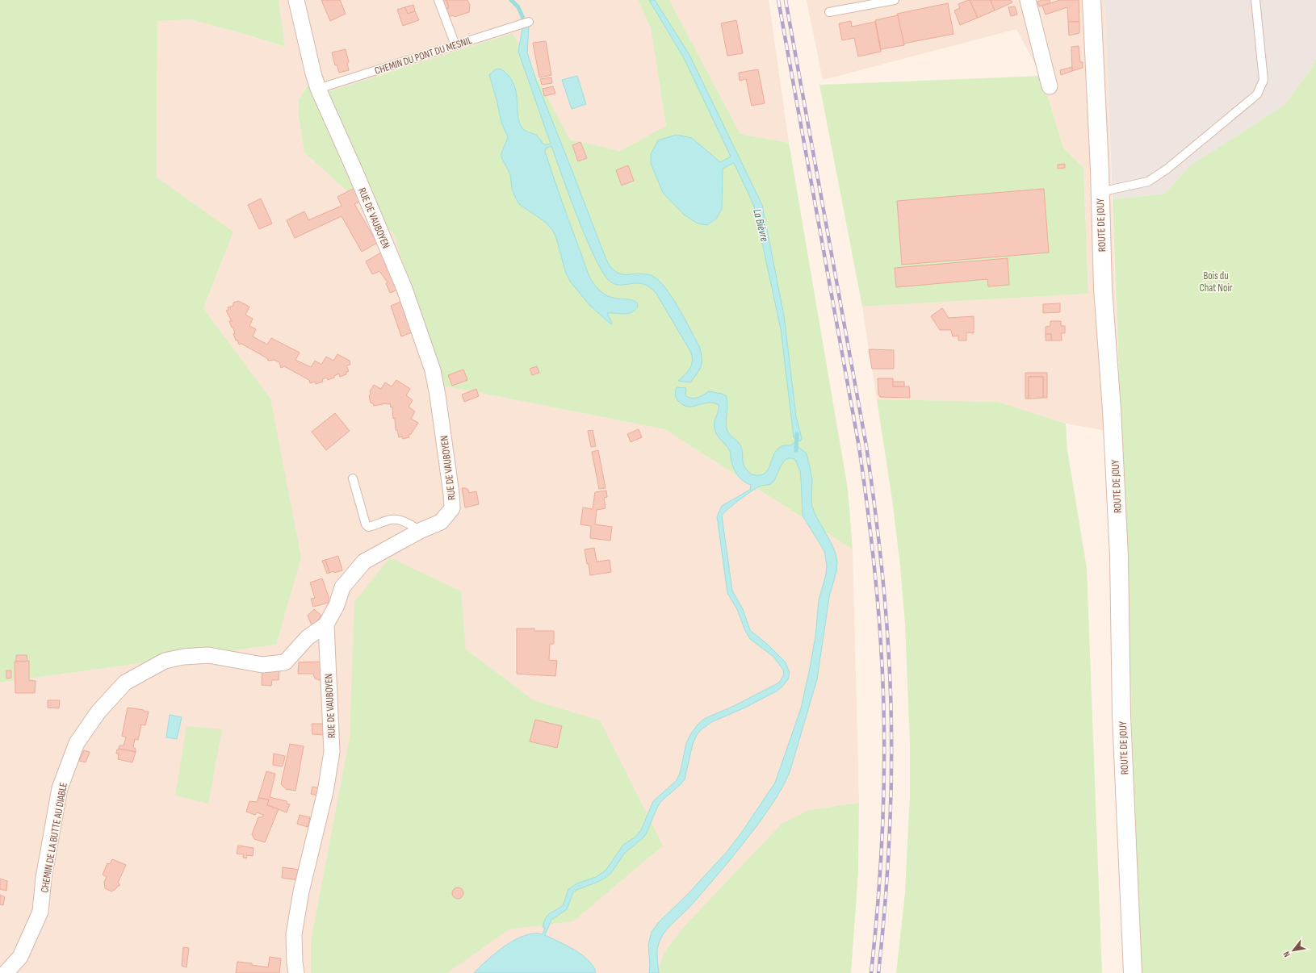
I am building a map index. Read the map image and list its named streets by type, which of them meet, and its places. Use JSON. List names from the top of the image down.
{
  "streets": {
    "main road": ["ROUTE DE JOUY"],
    "street": ["RUE DE VAUBOYEN", "CHEMIN DE LA BUTTE AU DIABLE"],
    "lane": ["CHEMIN DU PONT DU MESNIL"]
  },
  "crossings": [
    ["CHEMIN DU PONT DU MESNIL", "RUE DE VAUBOYEN"],
    ["RUE DE VAUBOYEN", "CHEMIN DE LA BUTTE AU DIABLE"]
  ],
  "water": ["La Bièvre"],
  "parks": ["Bois du Chat Noir"],
  "north": "bottom left"
}
